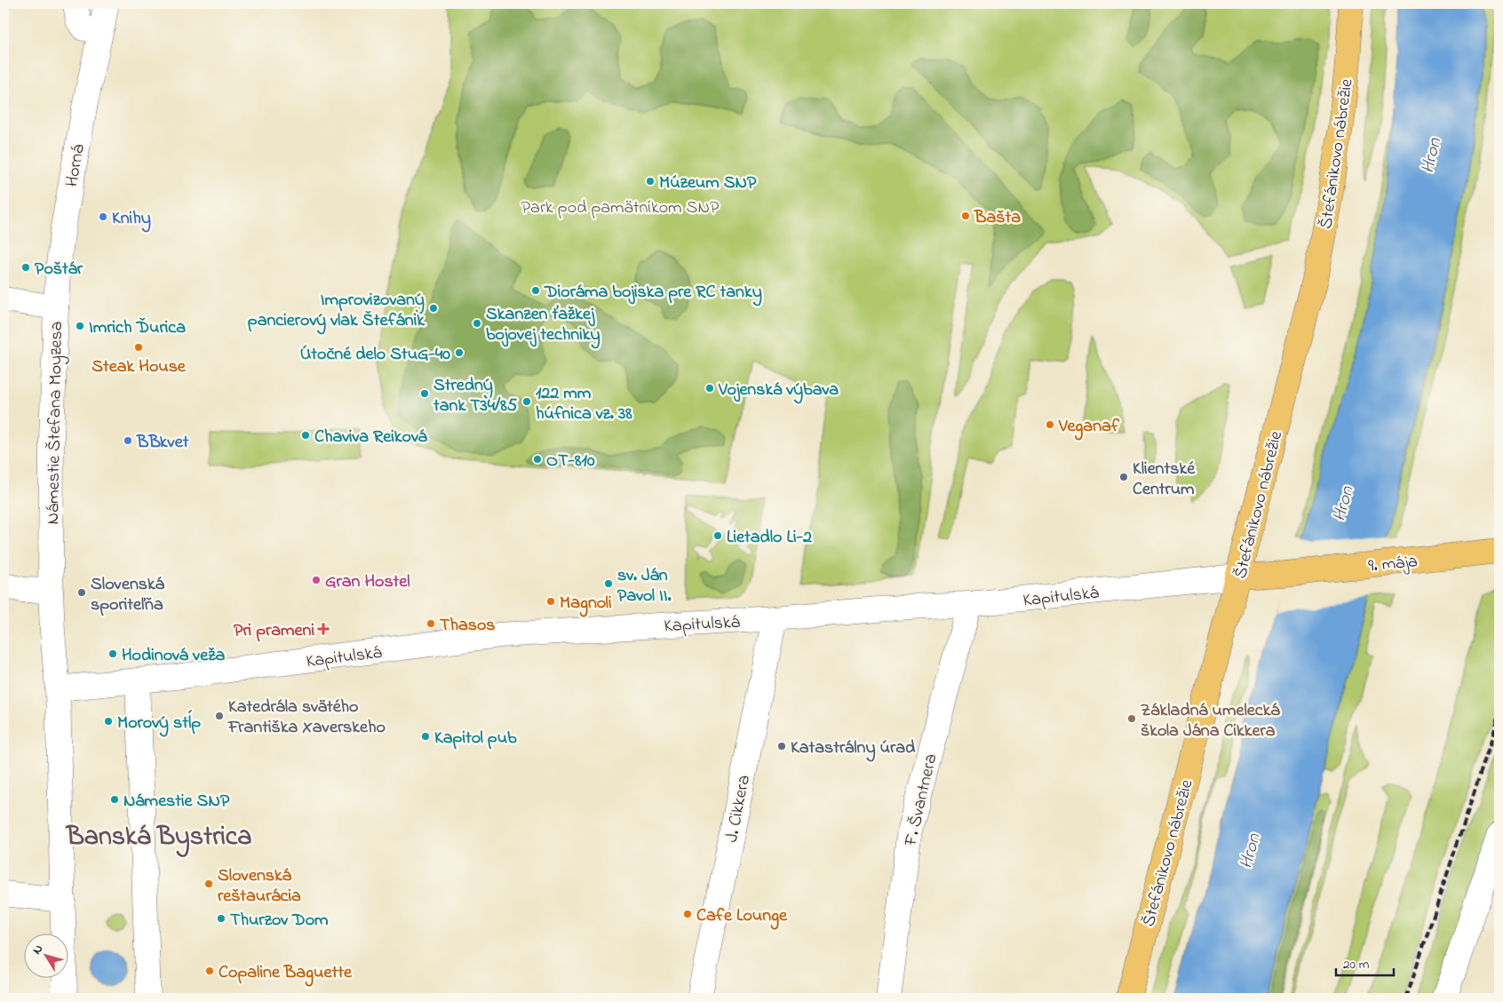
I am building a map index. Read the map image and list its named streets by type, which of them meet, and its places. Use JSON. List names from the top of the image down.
{
  "streets": {
    "main road": ["Štefánikovo nábrežie", "9. mája"],
    "street": [
      "Horná",
      "Námestie Štefana Moyzesa",
      "Kapitulská",
      "F. Švantnera",
      "J. Cikkera"
    ]
  },
  "crossings": [
    ["Štefánikovo nábrežie", "9. mája"],
    ["Štefánikovo nábrežie", "Kapitulská"],
    ["Horná", "Námestie Štefana Moyzesa"],
    ["9. mája", "Kapitulská"],
    ["Kapitulská", "F. Švantnera"],
    ["Kapitulská", "J. Cikkera"]
  ],
  "districts": ["Banská Bystrica"],
  "water": ["Hron"],
  "parks": ["Park pod pamätníkom SNP"],
  "places": {
    "other": [
      "Múzeum SNP",
      "Bašta",
      "Knihy",
      "Poštár",
      "Dioráma bojiska pre RC tanky",
      "Improvizovaný pancierový vlak Štefánik",
      "Skanzen ťažkej bojovej techniky",
      "Imrich Ďurica",
      "Steak House",
      "Útočné delo StuG-40",
      "Vojenská výbava",
      "Stredný tank T34/85",
      "122 mm húfnica vz. 38",
      "Veganaf",
      "Chaviva Reiková",
      "BBkvet",
      "OT-810",
      "Klientské Centrum",
      "Lietadlo Li-2",
      "Gran Hostel",
      "sv. Ján Pavol II.",
      "Slovenská sporiteľňa",
      "Magnoli",
      "Thasos",
      "Hodinová veža",
      "Katedrála svätého Františka Xaverskeho",
      "Základná umelecká škola Jána Cikkera",
      "Morový stĺp",
      "Kapitol pub",
      "Katastrálny úrad",
      "Námestie SNP",
      "Slovenská reštaurácia",
      "Cafe Lounge",
      "Thurzov Dom",
      "Copaline Baguette"
    ],
    "health": ["Pri prameni"]
  },
  "scale_bar": "20 m",
  "north": "top left"
}
